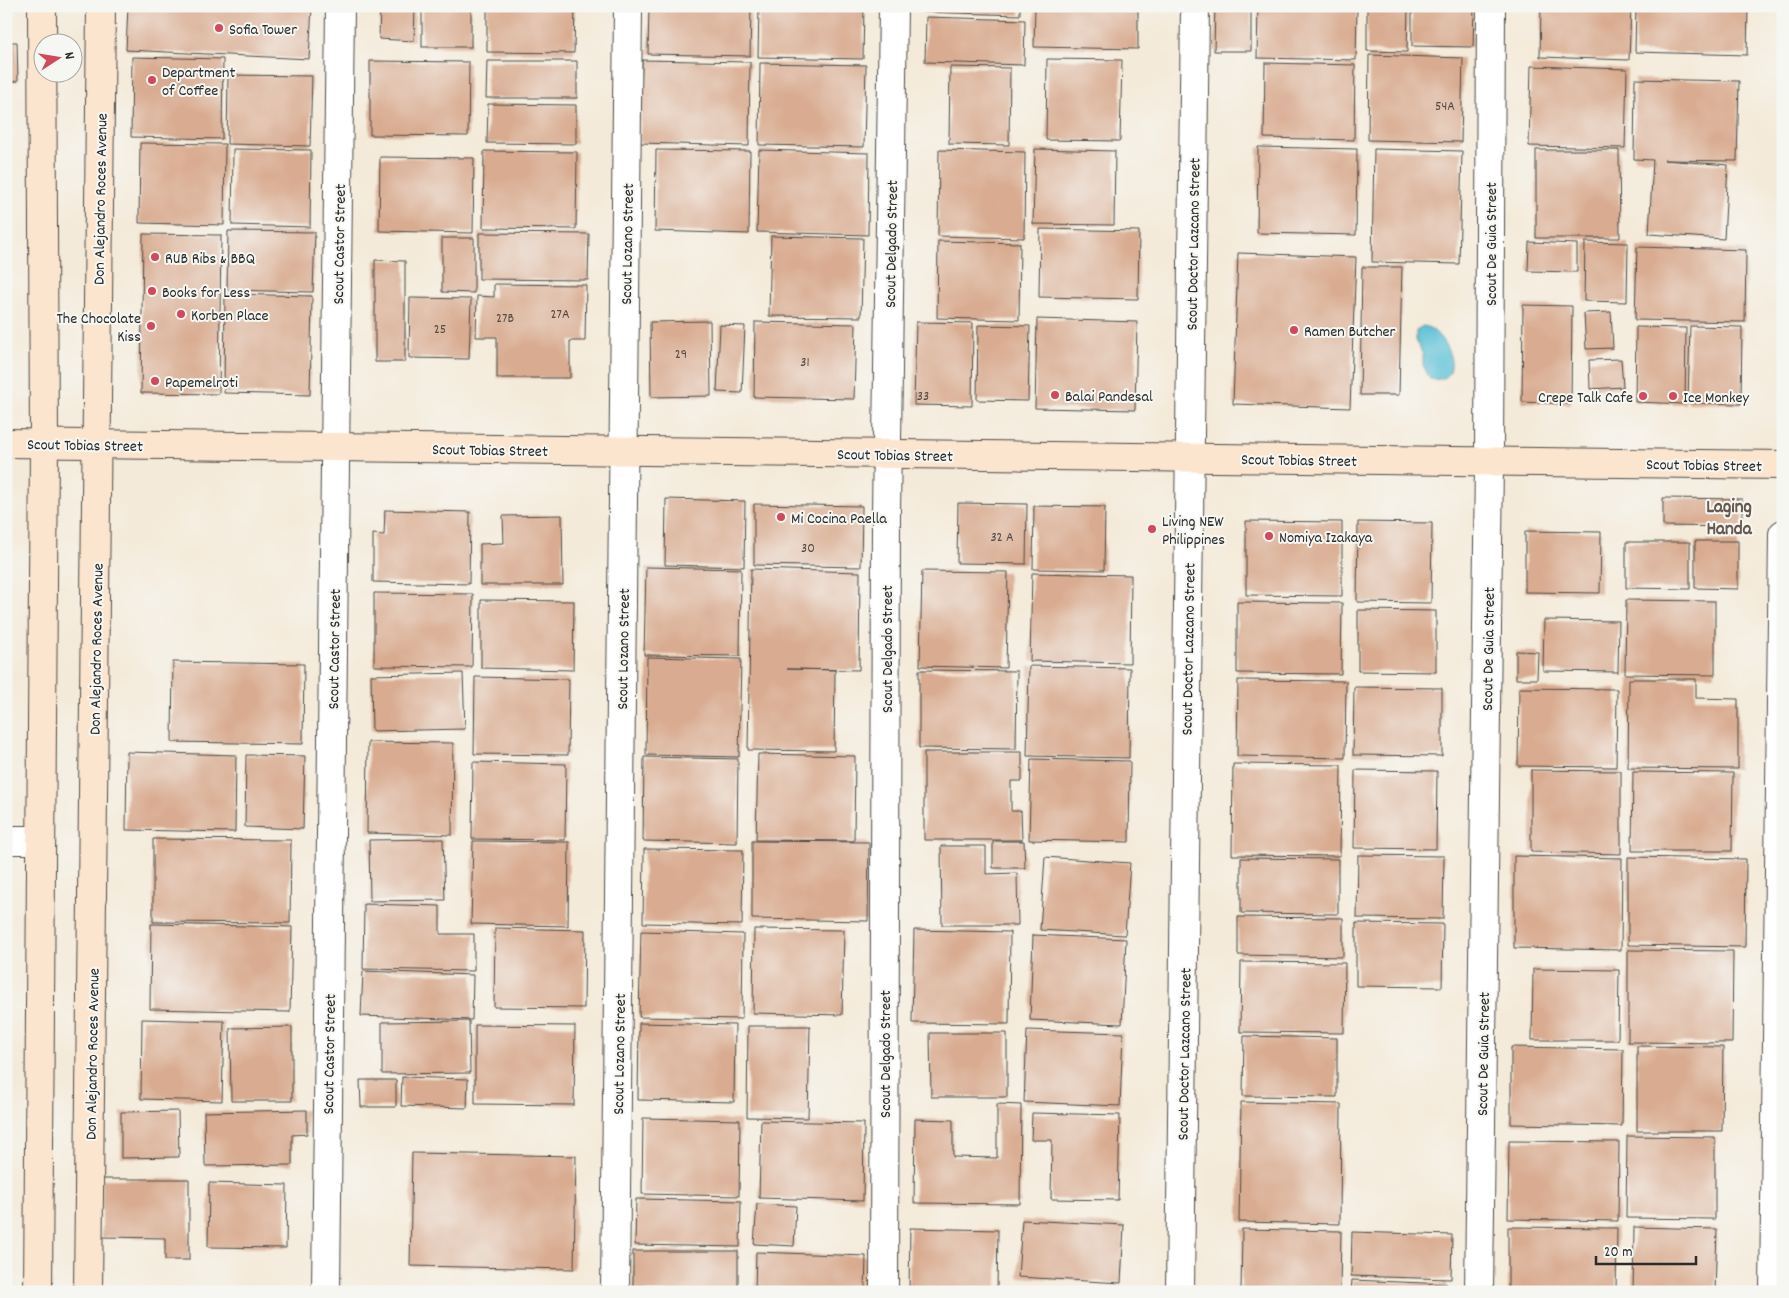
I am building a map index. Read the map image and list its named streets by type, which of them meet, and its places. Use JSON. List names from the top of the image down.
{
  "streets": {
    "main road": ["Don Alejandro Roces Avenue", "Scout Tobias Street"],
    "street": [
      "Scout Castor Street",
      "Scout Lozano Street",
      "Scout Delgado Street",
      "Scout Doctor Lazcano Street",
      "Scout De Guia Street"
    ]
  },
  "crossings": [
    ["Don Alejandro Roces Avenue", "Scout Tobias Street"],
    ["Scout Castor Street", "Scout Tobias Street"],
    ["Scout Lozano Street", "Scout Tobias Street"],
    ["Scout Delgado Street", "Scout Tobias Street"],
    ["Scout Doctor Lazcano Street", "Scout Tobias Street"],
    ["Scout De Guia Street", "Scout Tobias Street"]
  ],
  "districts": ["Laging Handa"],
  "places": [
    "Sofia Tower",
    "Department of Coffee",
    "RUB Ribs & BBQ",
    "Books for Less",
    "Korben Place",
    "The Chocolate Kiss",
    "Ramen Butcher",
    "Papemelroti",
    "Balai Pandesal",
    "Crepe Talk Cafe",
    "Ice Monkey",
    "Mi Cocina Paella",
    "Living NEW Philippines",
    "Nomiya Izakaya"
  ],
  "house_numbers": [
    "54A",
    "27A",
    "27B",
    "25",
    "29",
    "31",
    "33",
    "32 A",
    "30"
  ],
  "scale_bar": "20 m",
  "north": "right"
}
